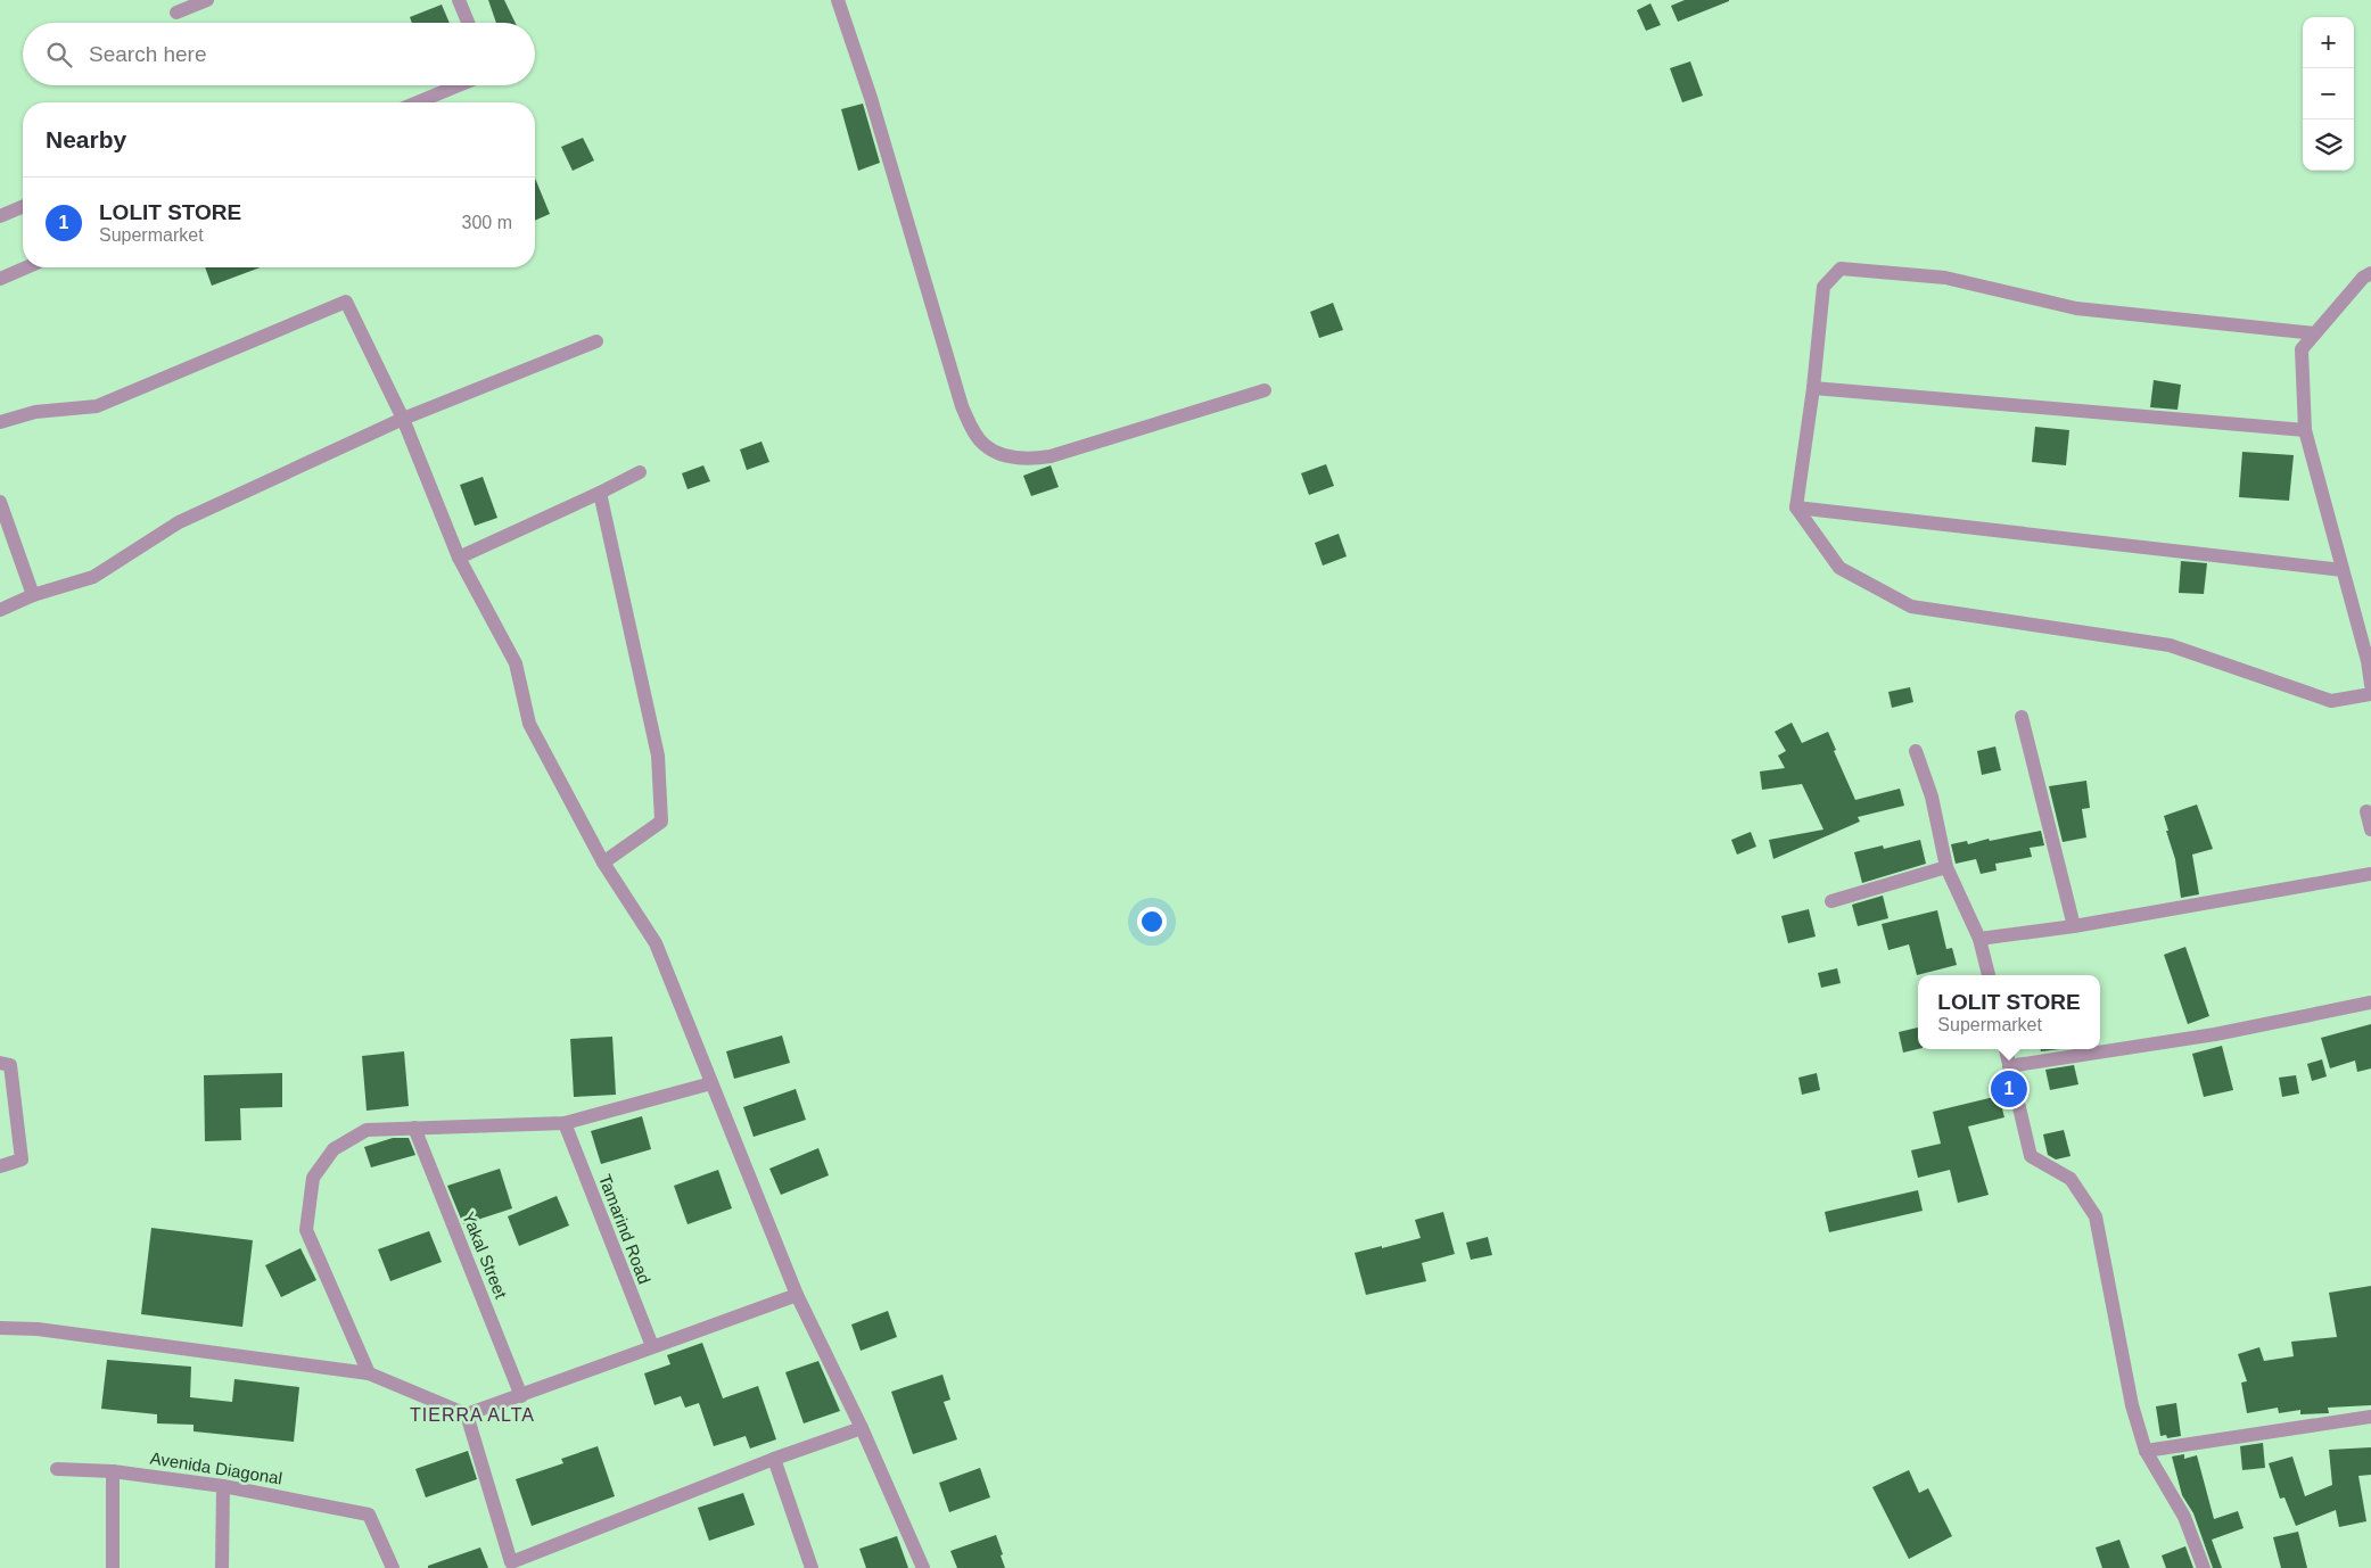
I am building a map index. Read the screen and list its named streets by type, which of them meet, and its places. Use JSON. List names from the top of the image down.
{
  "streets": {
    "street": ["Tamarind Road", "Yakal Street", "Avenida Diagonal"]
  },
  "districts": ["TIERRA ALTA"],
  "page": {
    "map_buttons": ["+", "−"],
    "search": "Search here",
    "heading": "Nearby",
    "list": [
      {
        "mark": "1",
        "name": "LOLIT STORE",
        "note": "Supermarket",
        "value": "300 m"
      }
    ],
    "popup": ["LOLIT STORE", "Supermarket"],
    "pins": "1"
  }
}
